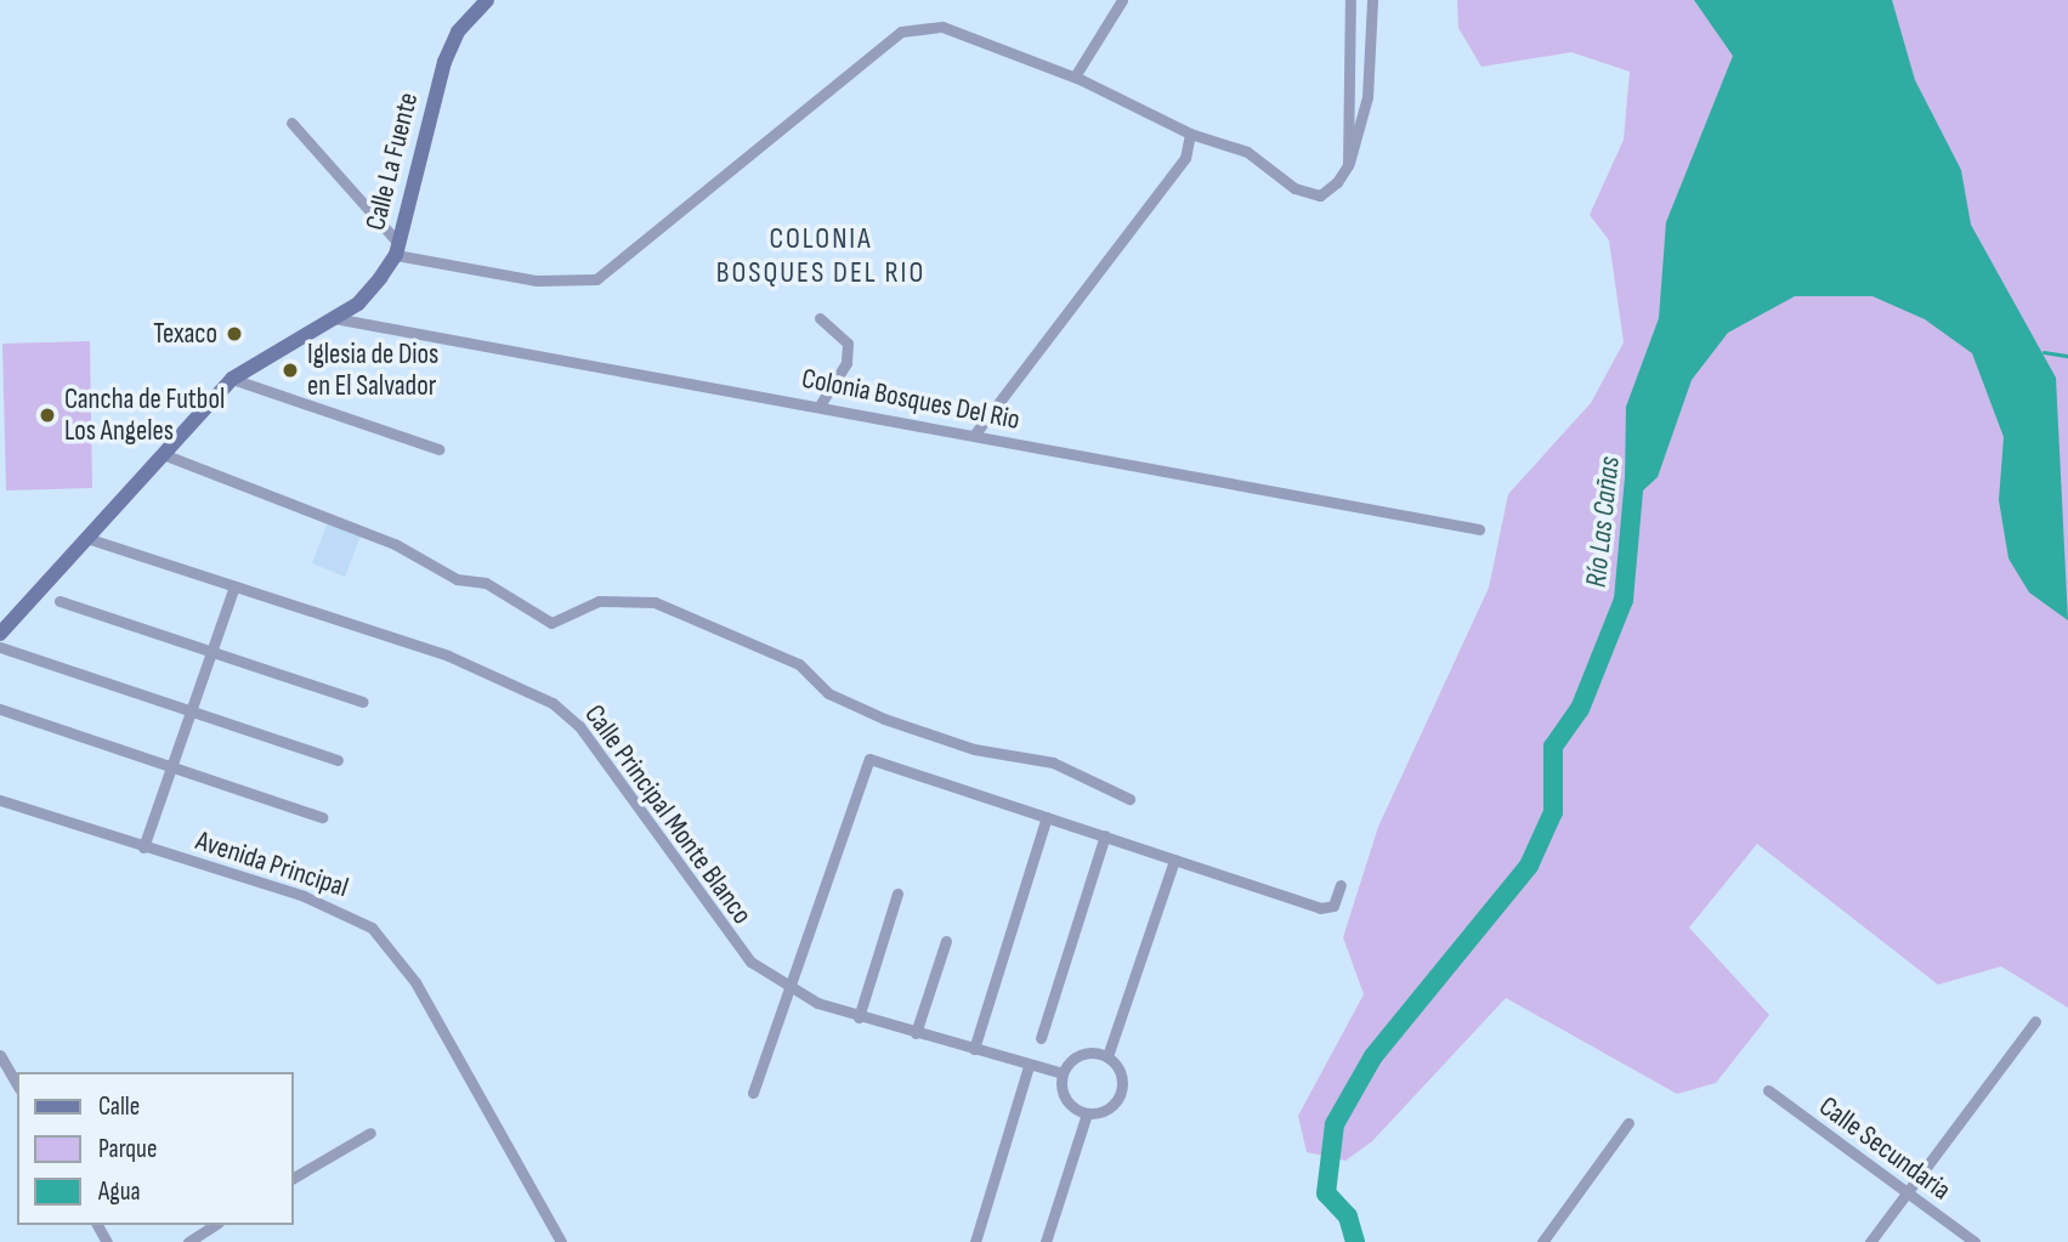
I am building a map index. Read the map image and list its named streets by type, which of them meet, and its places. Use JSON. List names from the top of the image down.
{
  "streets": {
    "street": [
      "Calle La Fuente",
      "Colonia Bosques Del Rio",
      "Calle Principal Monte Blanco",
      "Avenida Principal",
      "Calle Secundaria"
    ]
  },
  "crossings": [
    ["Calle La Fuente", "Colonia Bosques Del Rio"],
    ["Calle La Fuente", "Calle Principal Monte Blanco"]
  ],
  "districts": ["COLONIA BOSQUES DEL RIO"],
  "water": ["Río Las Cañas"],
  "places": ["Texaco", "Iglesia de Dios en El Salvador", "Cancha de Futbol Los Angeles"],
  "legend": ["Calle", "Parque", "Agua"]
}
